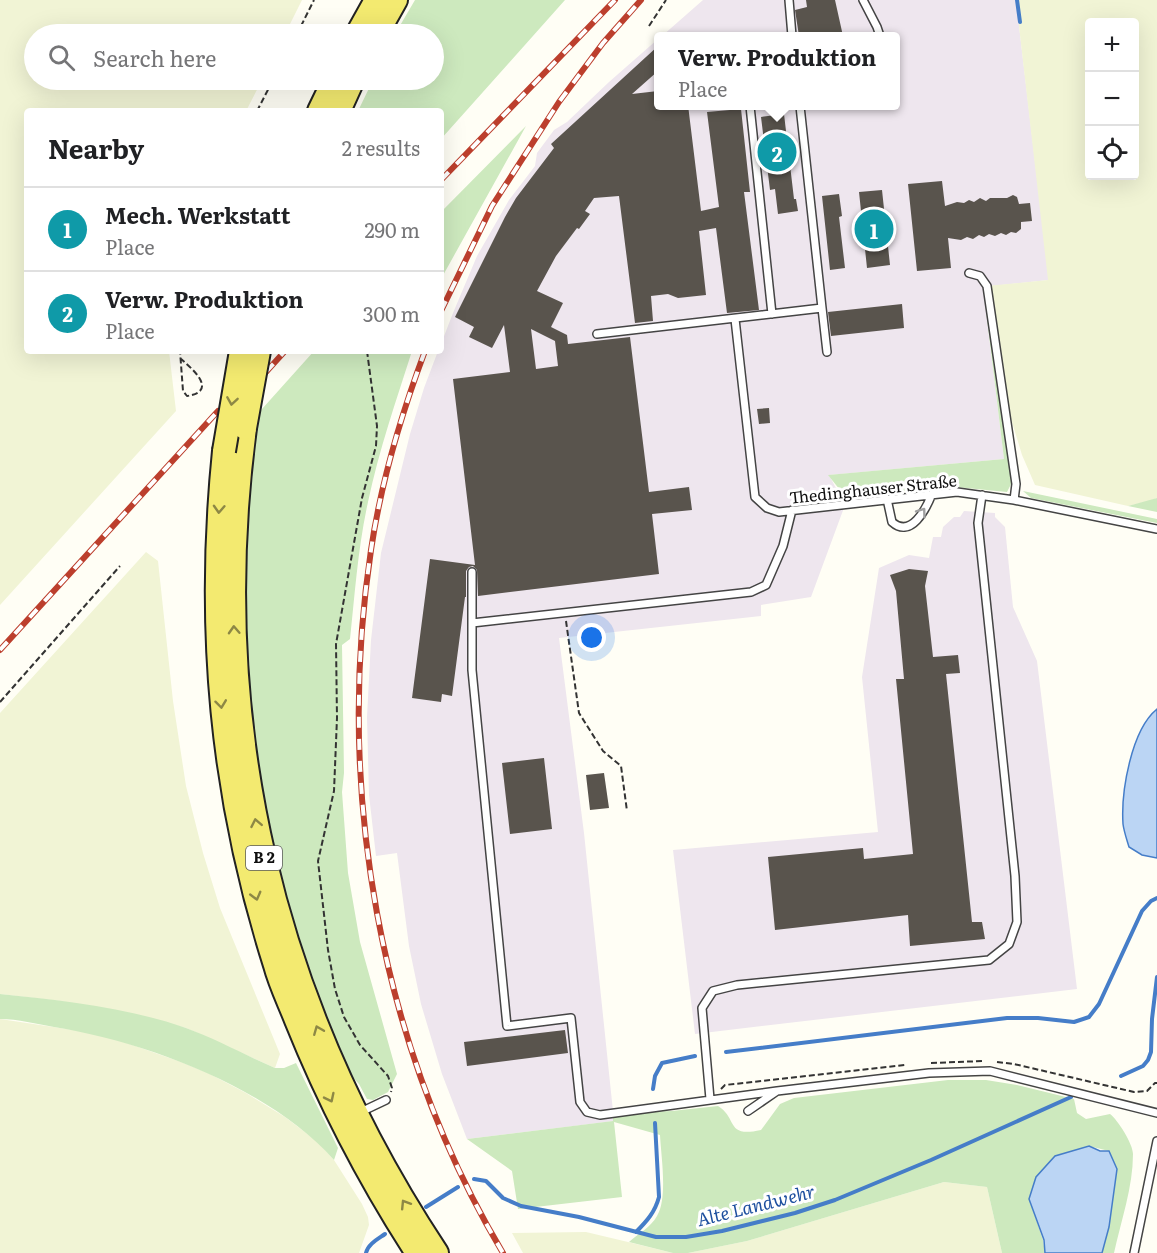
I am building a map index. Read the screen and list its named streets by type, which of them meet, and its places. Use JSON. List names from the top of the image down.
{
  "streets": {
    "main road": ["B 2"],
    "lane": ["Thedinghauser Straße"]
  },
  "water": ["Alte Landwehr"],
  "page": {
    "map_buttons": ["+", "−"],
    "search": "Search here",
    "popup": ["Verw. Produktion", "Place"],
    "heading": ["Nearby", "2 results"],
    "pins": ["2", "1"],
    "list": [
      {
        "mark": "1",
        "name": "Mech. Werkstatt",
        "note": "Place",
        "value": "290 m"
      },
      {
        "mark": "2",
        "name": "Verw. Produktion",
        "note": "Place",
        "value": "300 m"
      }
    ]
  }
}
